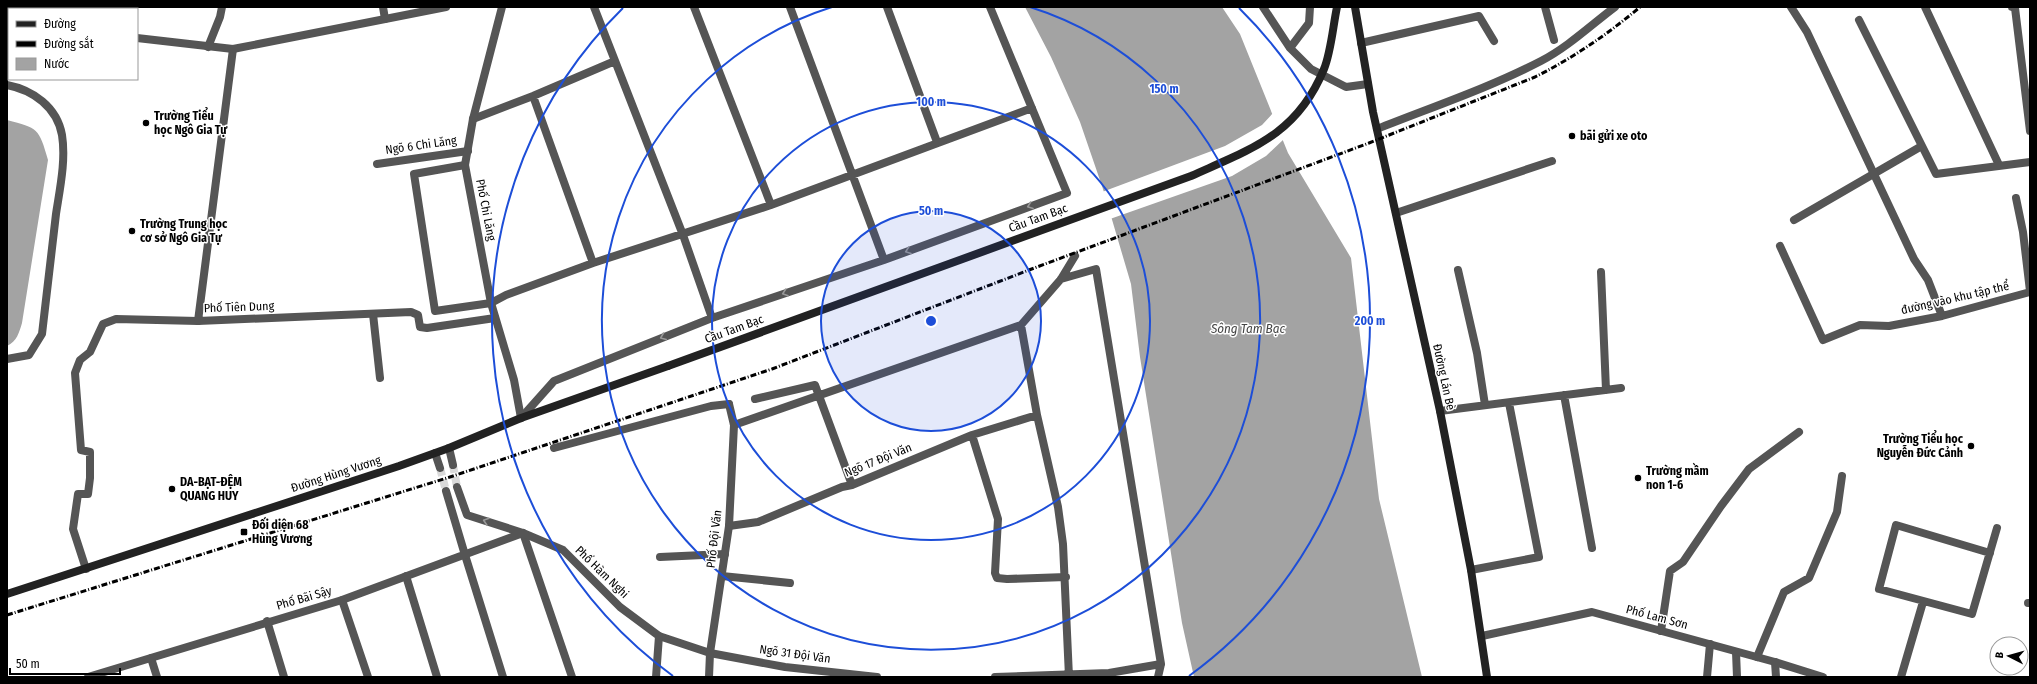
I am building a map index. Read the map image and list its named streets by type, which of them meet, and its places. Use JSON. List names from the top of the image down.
{
  "streets": {
    "main road": ["Cầu Tam Bạc", "Đường Lán Bè", "Đường Hùng Vương"],
    "street": [
      "Ngõ 6 Chi Lăng",
      "Phố Chi Lăng",
      "đường vào khu tập thể",
      "Phố Tiên Dung",
      "Ngõ 17 Đội Văn",
      "Phố Đội Văn",
      "Phố Hàm Nghi",
      "Phố Bãi Sậy",
      "Phố Lam Sơn",
      "Ngõ 31 Đội Văn"
    ]
  },
  "crossings": [
    ["Ngõ 6 Chi Lăng", "Phố Chi Lăng"],
    ["Phố Chi Lăng", "Phố Tiên Dung"],
    ["Phố Chi Lăng", "Đường Hùng Vương"],
    ["Cầu Tam Bạc", "Đường Hùng Vương"],
    ["Đường Lán Bè", "Phố Lam Sơn"],
    ["Ngõ 17 Đội Văn", "Phố Đội Văn"],
    ["Phố Đội Văn", "Phố Hàm Nghi"],
    ["Phố Đội Văn", "Ngõ 31 Đội Văn"],
    ["Phố Hàm Nghi", "Phố Bãi Sậy"],
    ["Phố Hàm Nghi", "Ngõ 31 Đội Văn"]
  ],
  "water": ["Sông Tam Bạc"],
  "places": {
    "other": [
      "Trường Tiểu học Ngô Gia Tự",
      "bãi gửi xe oto",
      "Trường Trung học cơ sở Ngô Gia Tự",
      "Trường Tiểu học Nguyễn Đức Cảnh",
      "Trường mầm non 1-6",
      "DA-BẠT-ĐỆM QUANG HUY"
    ],
    "transit": ["Đối diện 68 Hùng Vương"]
  },
  "legend": ["Đường", "Đường sắt", "Nước"],
  "scale_bar": "50 m",
  "north": "left",
  "rings": [
    "150 m",
    "100 m",
    "50 m",
    "200 m"
  ]
}
